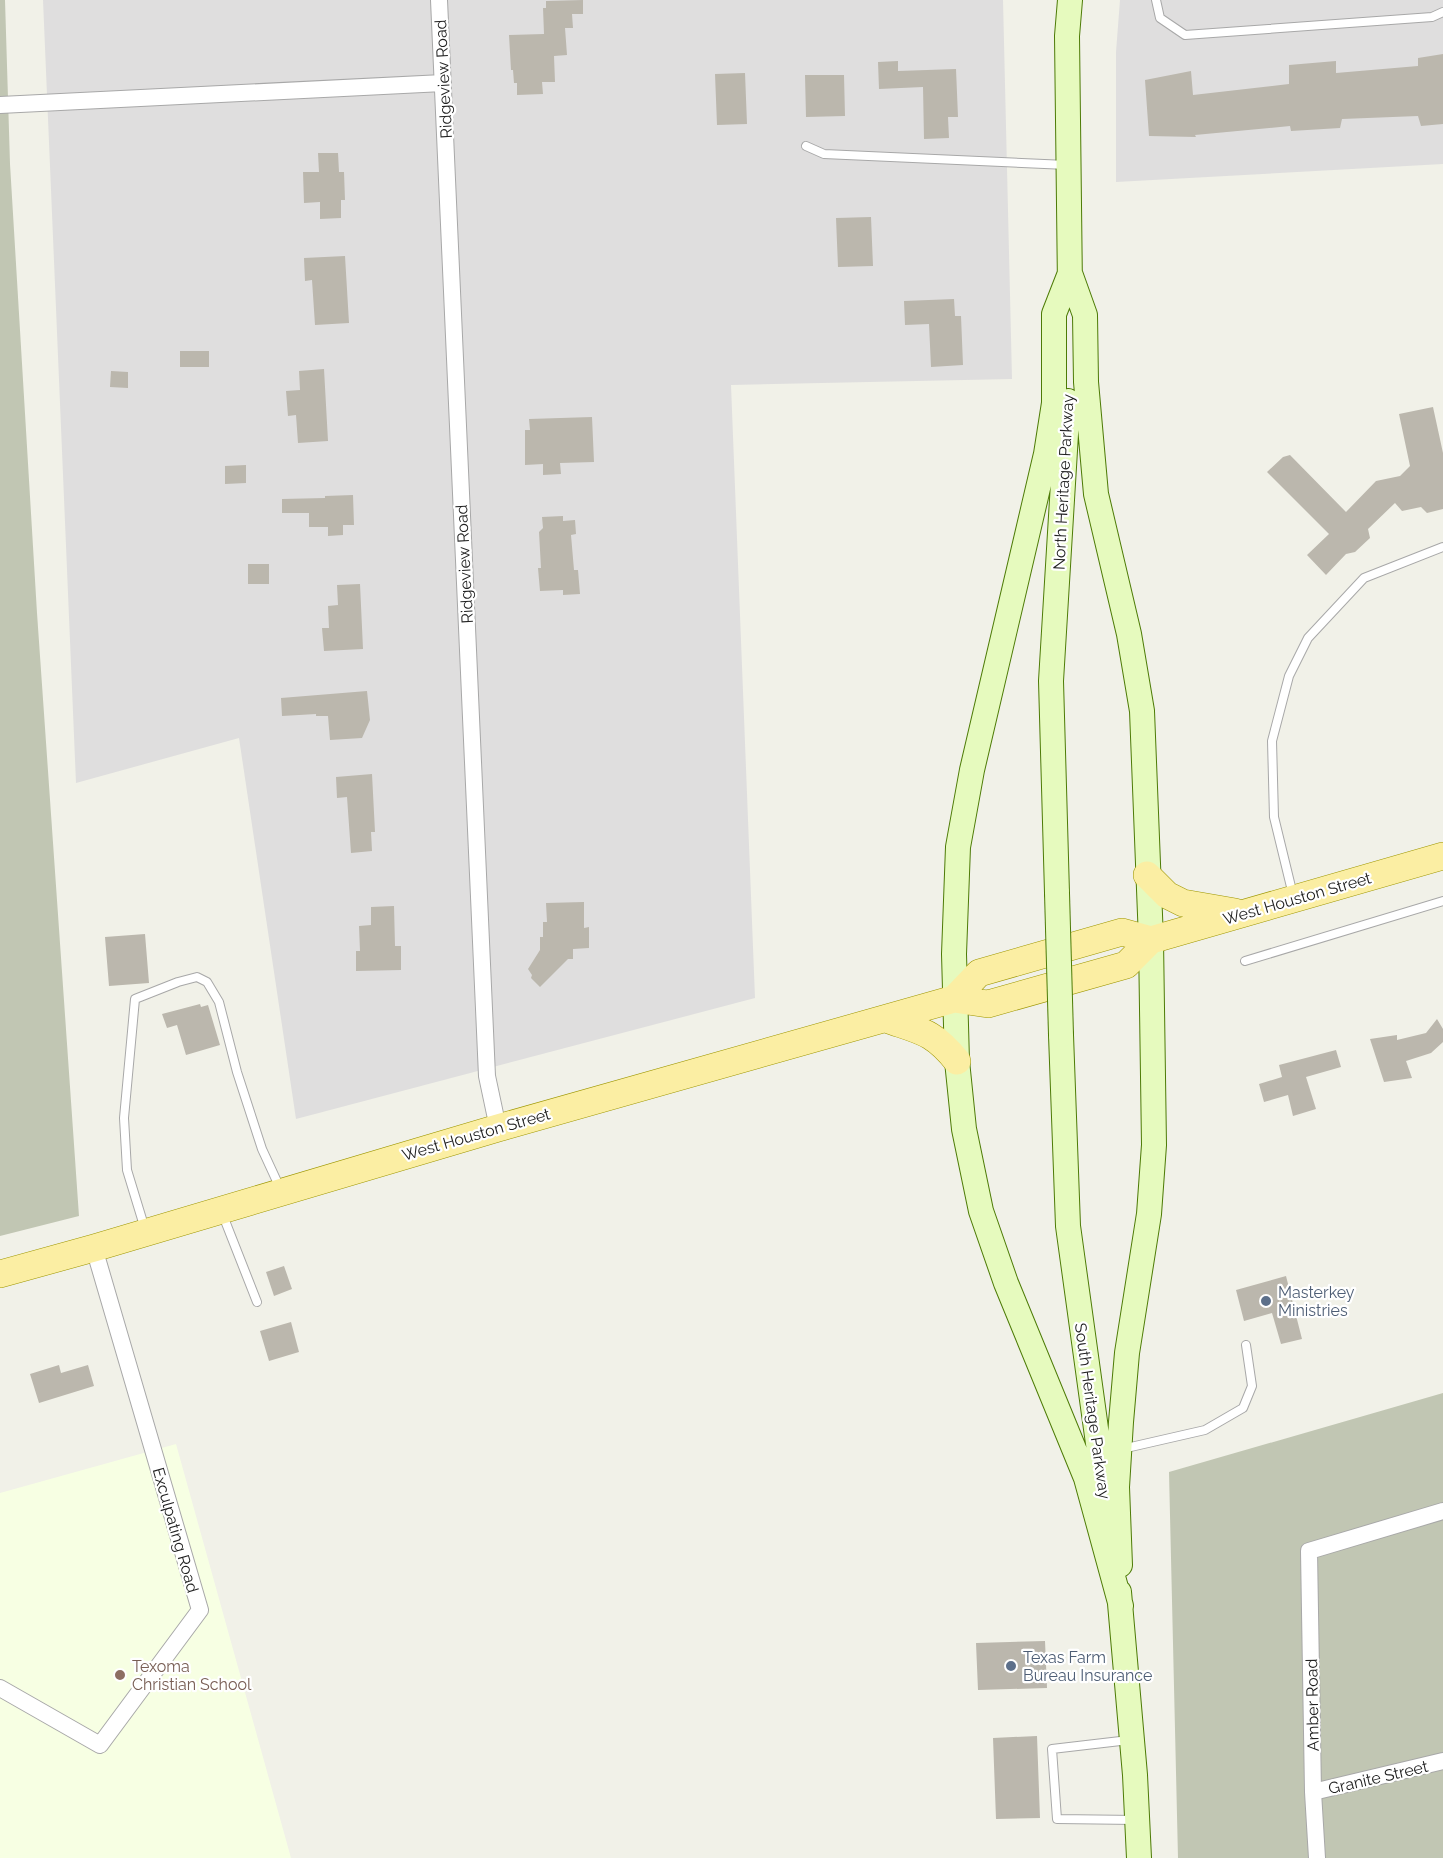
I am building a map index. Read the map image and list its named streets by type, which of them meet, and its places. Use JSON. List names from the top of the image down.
{
  "streets": {
    "main road": ["North Heritage Parkway", "West Houston Street", "South Heritage Parkway"],
    "street": [
      "Ridgeview Road",
      "Exculpating Road",
      "Amber Road",
      "Granite Street"
    ]
  },
  "crossings": [
    ["Ridgeview Road", "West Houston Street"],
    ["North Heritage Parkway", "South Heritage Parkway"],
    ["West Houston Street", "Exculpating Road"],
    ["Amber Road", "Granite Street"]
  ],
  "places": ["Masterkey Ministries", "Texas Farm Bureau Insurance", "Texoma Christian School"]
}
